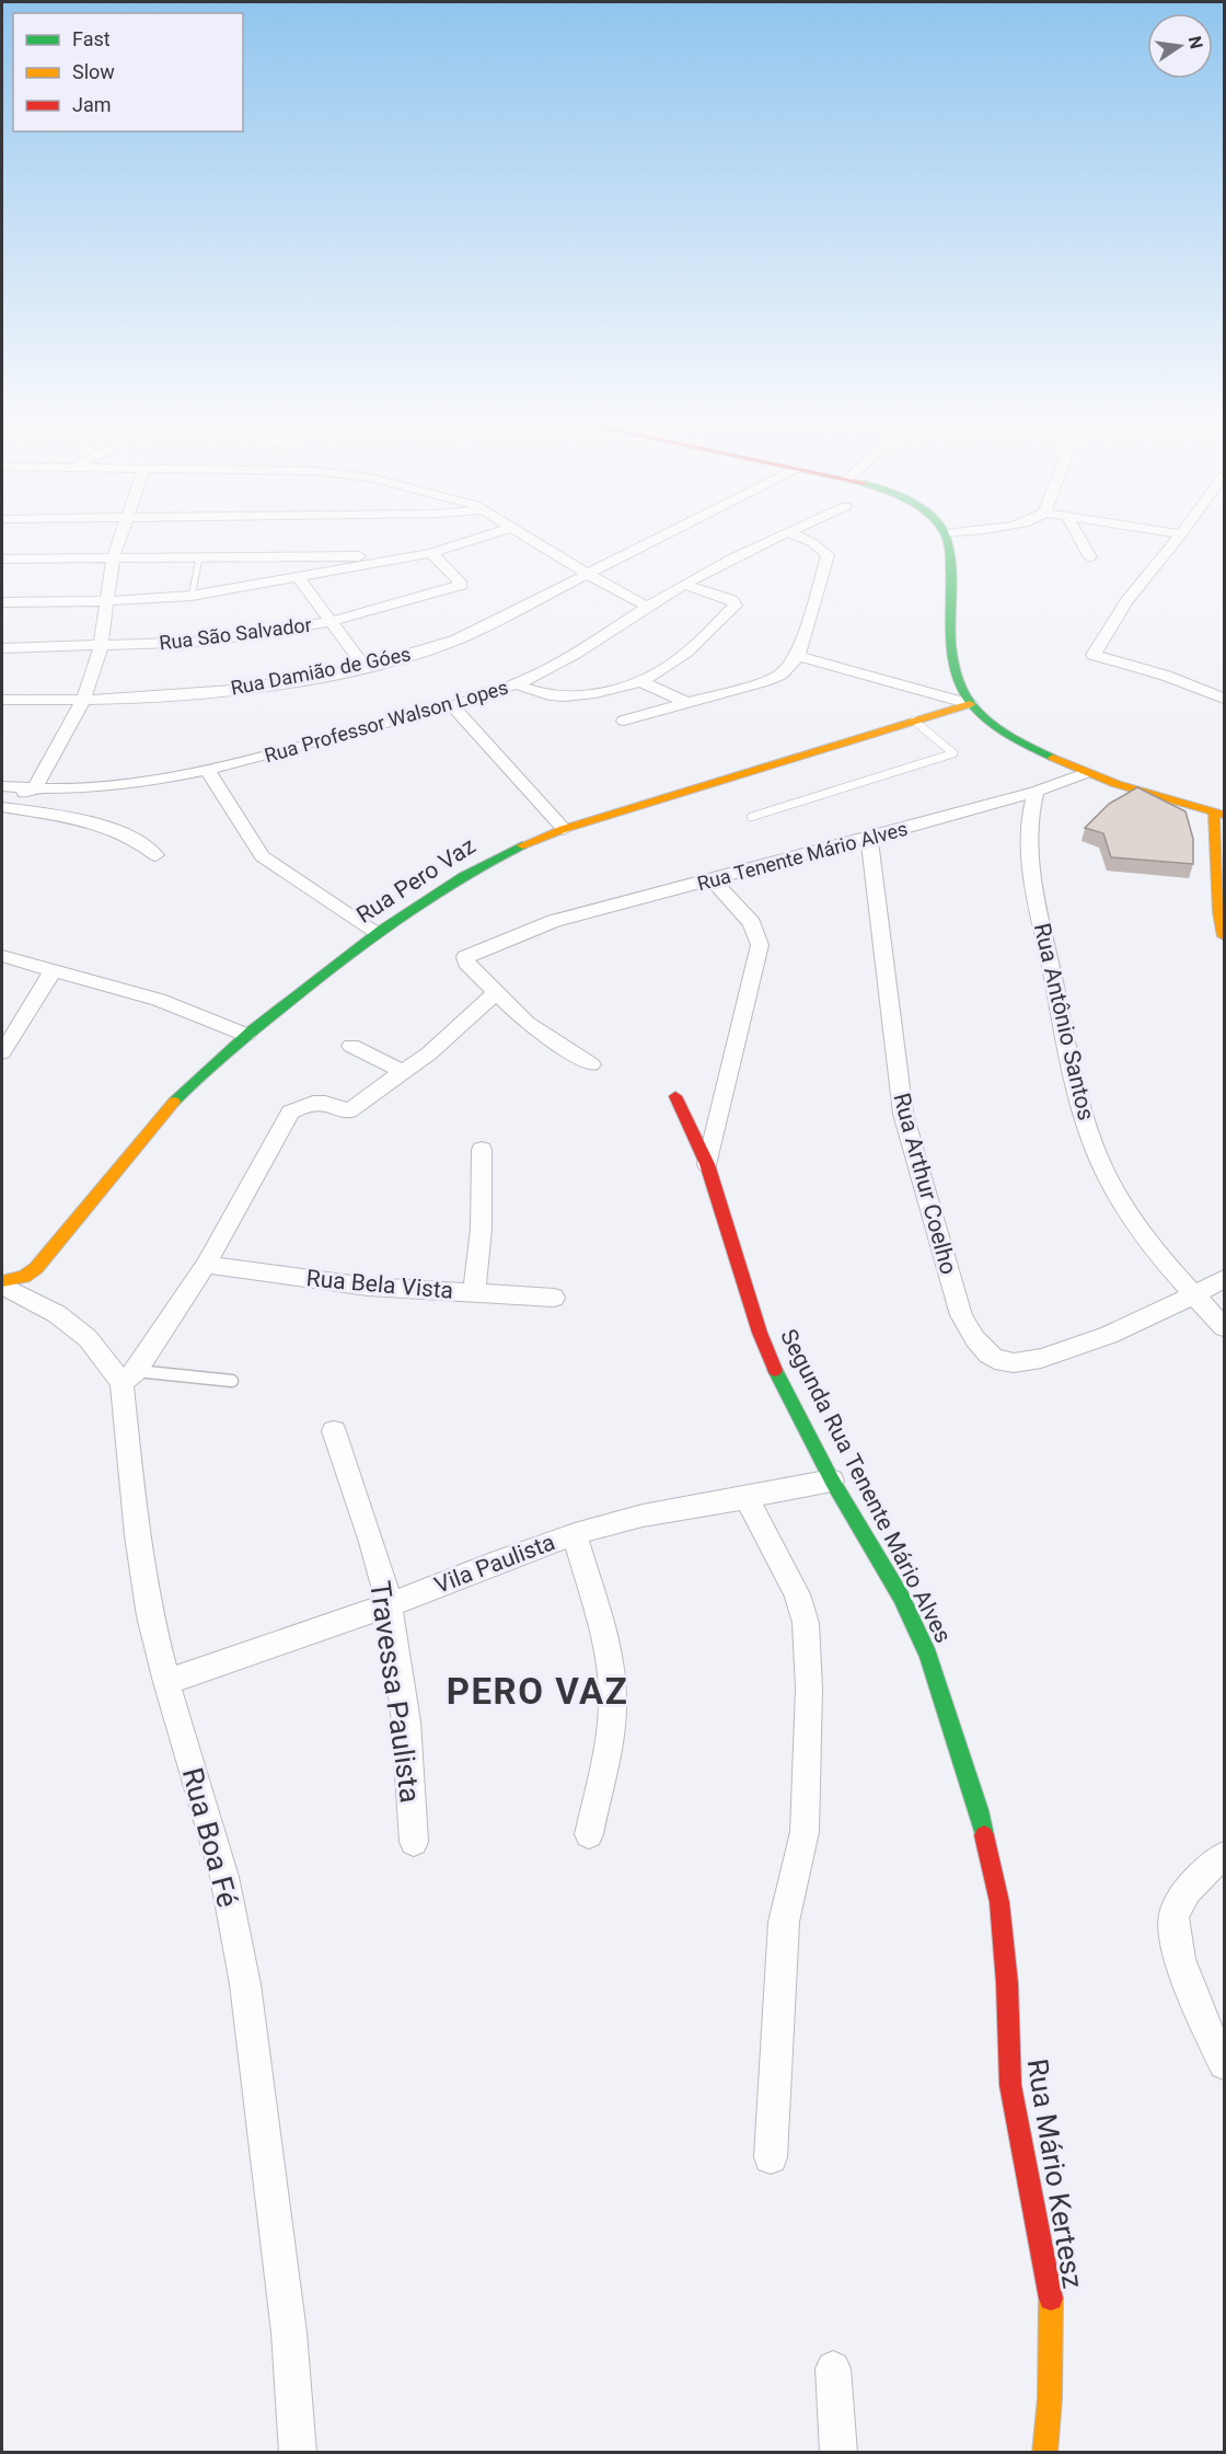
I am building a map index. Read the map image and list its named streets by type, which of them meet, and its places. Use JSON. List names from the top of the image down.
{
  "streets": {
    "main road": ["Rua Pero Vaz", "Segunda Rua Tenente Mário Alves", "Rua Mário Kertesz"],
    "street": [
      "Rua São Salvador",
      "Rua Damião de Góes",
      "Rua Professor Walson Lopes",
      "Rua Tenente Mário Alves",
      "Rua Antônio Santos",
      "Rua Arthur Coelho",
      "Rua Bela Vista",
      "Vila Paulista",
      "Travessa Paulista",
      "Rua Boa Fé"
    ]
  },
  "crossings": [
    ["Rua Tenente Mário Alves", "Rua Antônio Santos"],
    ["Rua Tenente Mário Alves", "Rua Arthur Coelho"],
    ["Rua Antônio Santos", "Rua Arthur Coelho"],
    ["Segunda Rua Tenente Mário Alves", "Vila Paulista"],
    ["Segunda Rua Tenente Mário Alves", "Rua Mário Kertesz"],
    ["Vila Paulista", "Travessa Paulista"],
    ["Vila Paulista", "Rua Boa Fé"]
  ],
  "districts": ["PERO VAZ"],
  "legend": ["Fast", "Slow", "Jam"],
  "north": "right"
}
